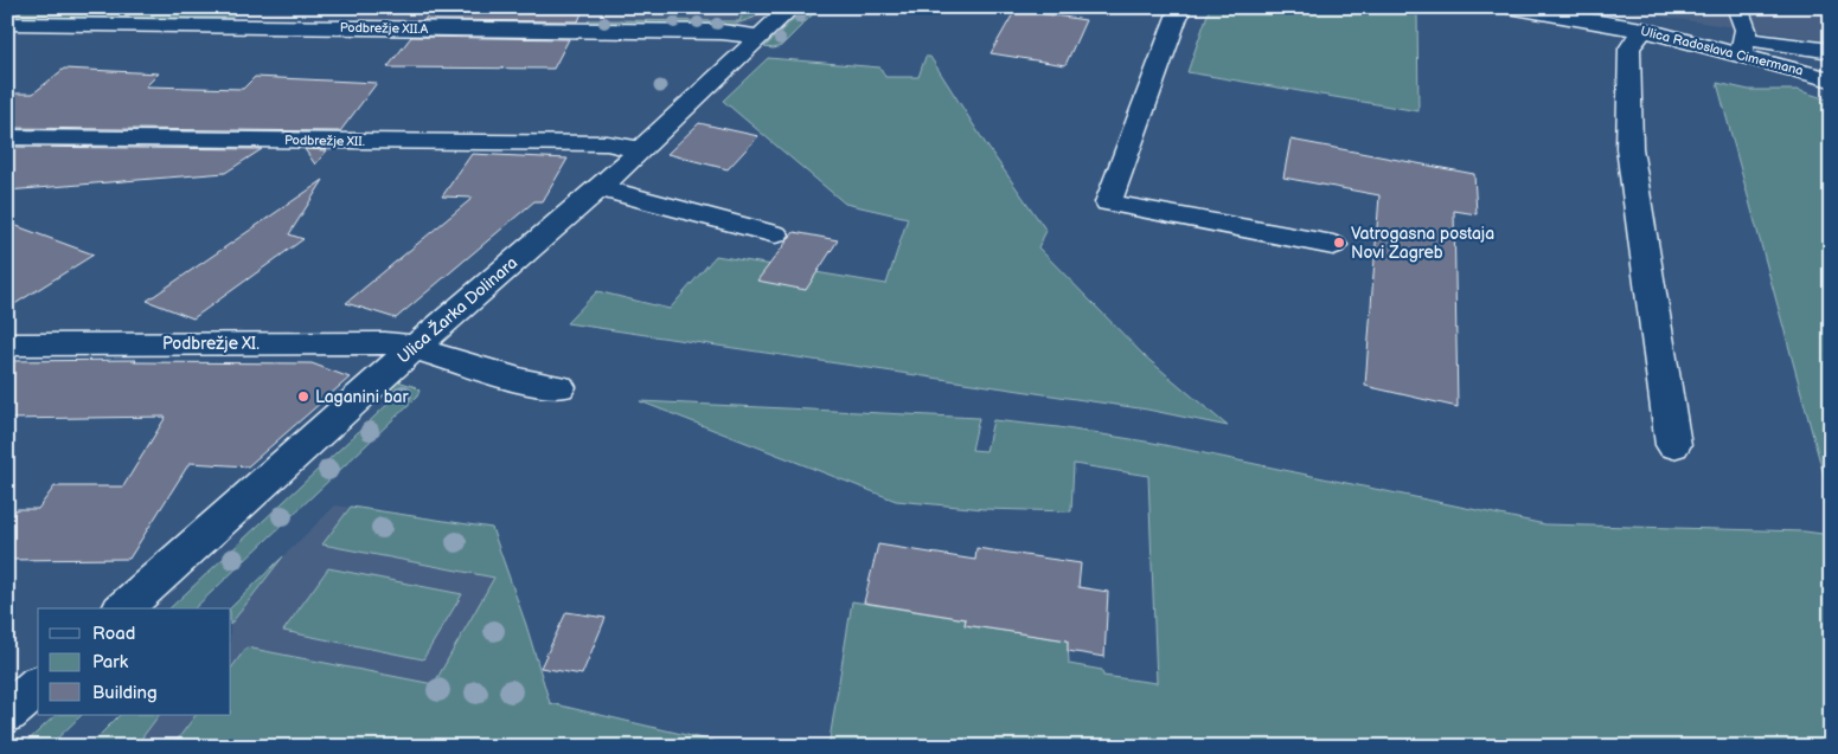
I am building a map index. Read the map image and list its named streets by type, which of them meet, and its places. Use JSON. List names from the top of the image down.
{
  "streets": {
    "street": [
      "Podbrežje XII.A",
      "Ulica Radoslava Cimermana",
      "Podbrežje XII.",
      "Ulica Žarka Dolinara",
      "Podbrežje XI."
    ]
  },
  "crossings": [
    ["Podbrežje XII.A", "Ulica Žarka Dolinara"],
    ["Podbrežje XII.", "Ulica Žarka Dolinara"],
    ["Ulica Žarka Dolinara", "Podbrežje XI."]
  ],
  "places": ["Vatrogasna postaja Novi Zagreb", "Laganini bar"],
  "legend": ["Road", "Park", "Building"]
}
